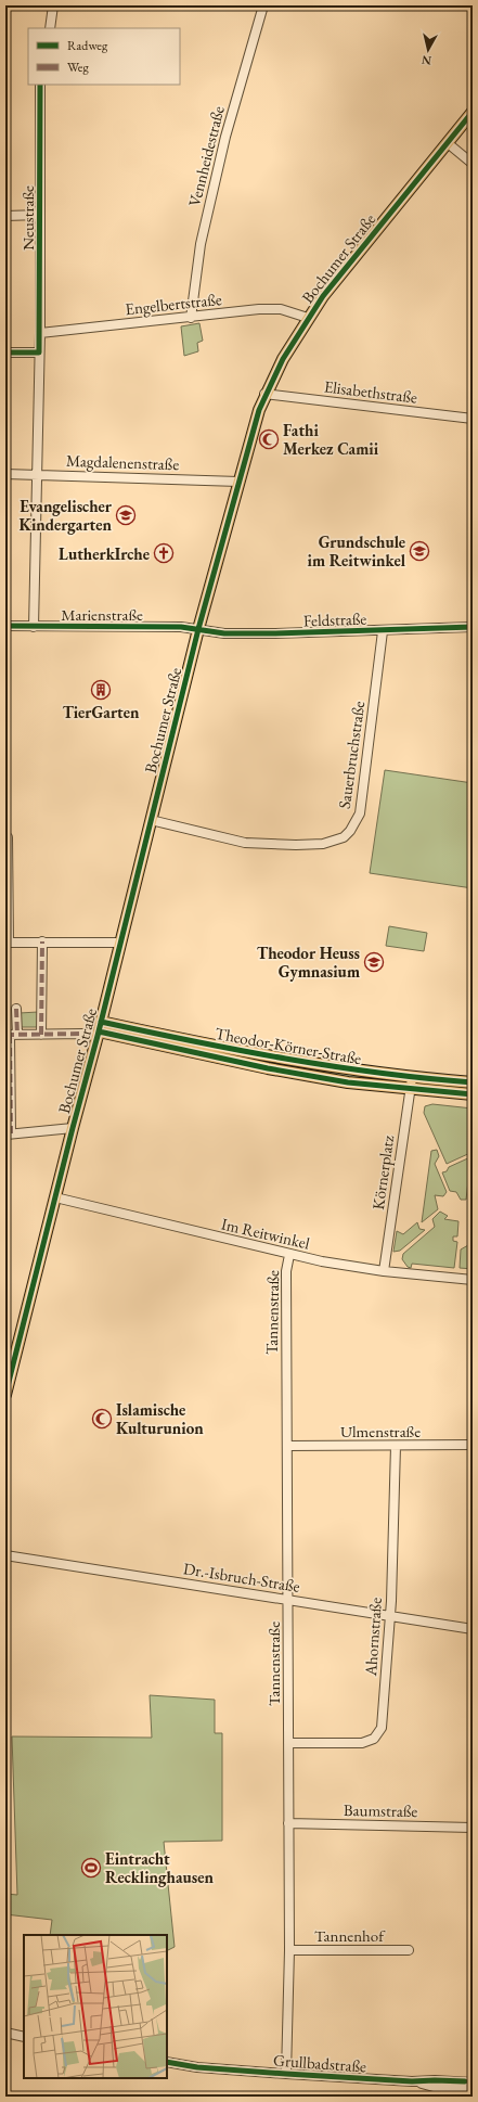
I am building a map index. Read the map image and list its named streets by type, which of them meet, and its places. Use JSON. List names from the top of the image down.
{
  "streets": {
    "main road": ["Bochumer Straße", "Theodor-Körner-Straße"],
    "street": [
      "Vennheidestraße",
      "Neustraße",
      "Engelbertstraße",
      "Elisabethstraße",
      "Magdalenenstraße",
      "Marienstraße",
      "Feldstraße",
      "Sauerbruchstraße",
      "Körnerplatz",
      "Im Reitwinkel",
      "Tannenstraße",
      "Ulmenstraße",
      "Dr.-Isbruch-Straße",
      "Ahornstraße",
      "Baumstraße",
      "Tannenhof",
      "Grullbadstraße"
    ]
  },
  "crossings": [
    ["Vennheidestraße", "Engelbertstraße"],
    ["Neustraße", "Engelbertstraße"],
    ["Neustraße", "Magdalenenstraße"],
    ["Neustraße", "Marienstraße"],
    ["Bochumer Straße", "Engelbertstraße"],
    ["Bochumer Straße", "Elisabethstraße"],
    ["Bochumer Straße", "Magdalenenstraße"],
    ["Bochumer Straße", "Marienstraße"],
    ["Bochumer Straße", "Feldstraße"],
    ["Bochumer Straße", "Sauerbruchstraße"],
    ["Bochumer Straße", "Theodor-Körner-Straße"],
    ["Bochumer Straße", "Im Reitwinkel"],
    ["Marienstraße", "Feldstraße"],
    ["Feldstraße", "Sauerbruchstraße"],
    ["Theodor-Körner-Straße", "Körnerplatz"],
    ["Körnerplatz", "Im Reitwinkel"],
    ["Im Reitwinkel", "Tannenstraße"],
    ["Tannenstraße", "Ulmenstraße"],
    ["Tannenstraße", "Dr.-Isbruch-Straße"],
    ["Tannenstraße", "Ahornstraße"],
    ["Tannenstraße", "Baumstraße"],
    ["Tannenstraße", "Tannenhof"],
    ["Tannenstraße", "Grullbadstraße"],
    ["Ulmenstraße", "Ahornstraße"],
    ["Dr.-Isbruch-Straße", "Ahornstraße"]
  ],
  "places": {
    "mosque": ["Fathi Merkez Camii", "Islamische Kulturunion"],
    "school or university": ["Evangelischer Kindergarten", "Grundschule im Reitwinkel", "Theodor Heuss Gymnasium"],
    "church": ["LutherkIrche"],
    "building": ["TierGarten"],
    "sports": ["Eintracht Recklinghausen"]
  },
  "legend": ["Radweg", "Weg"],
  "north": "bottom"
}
